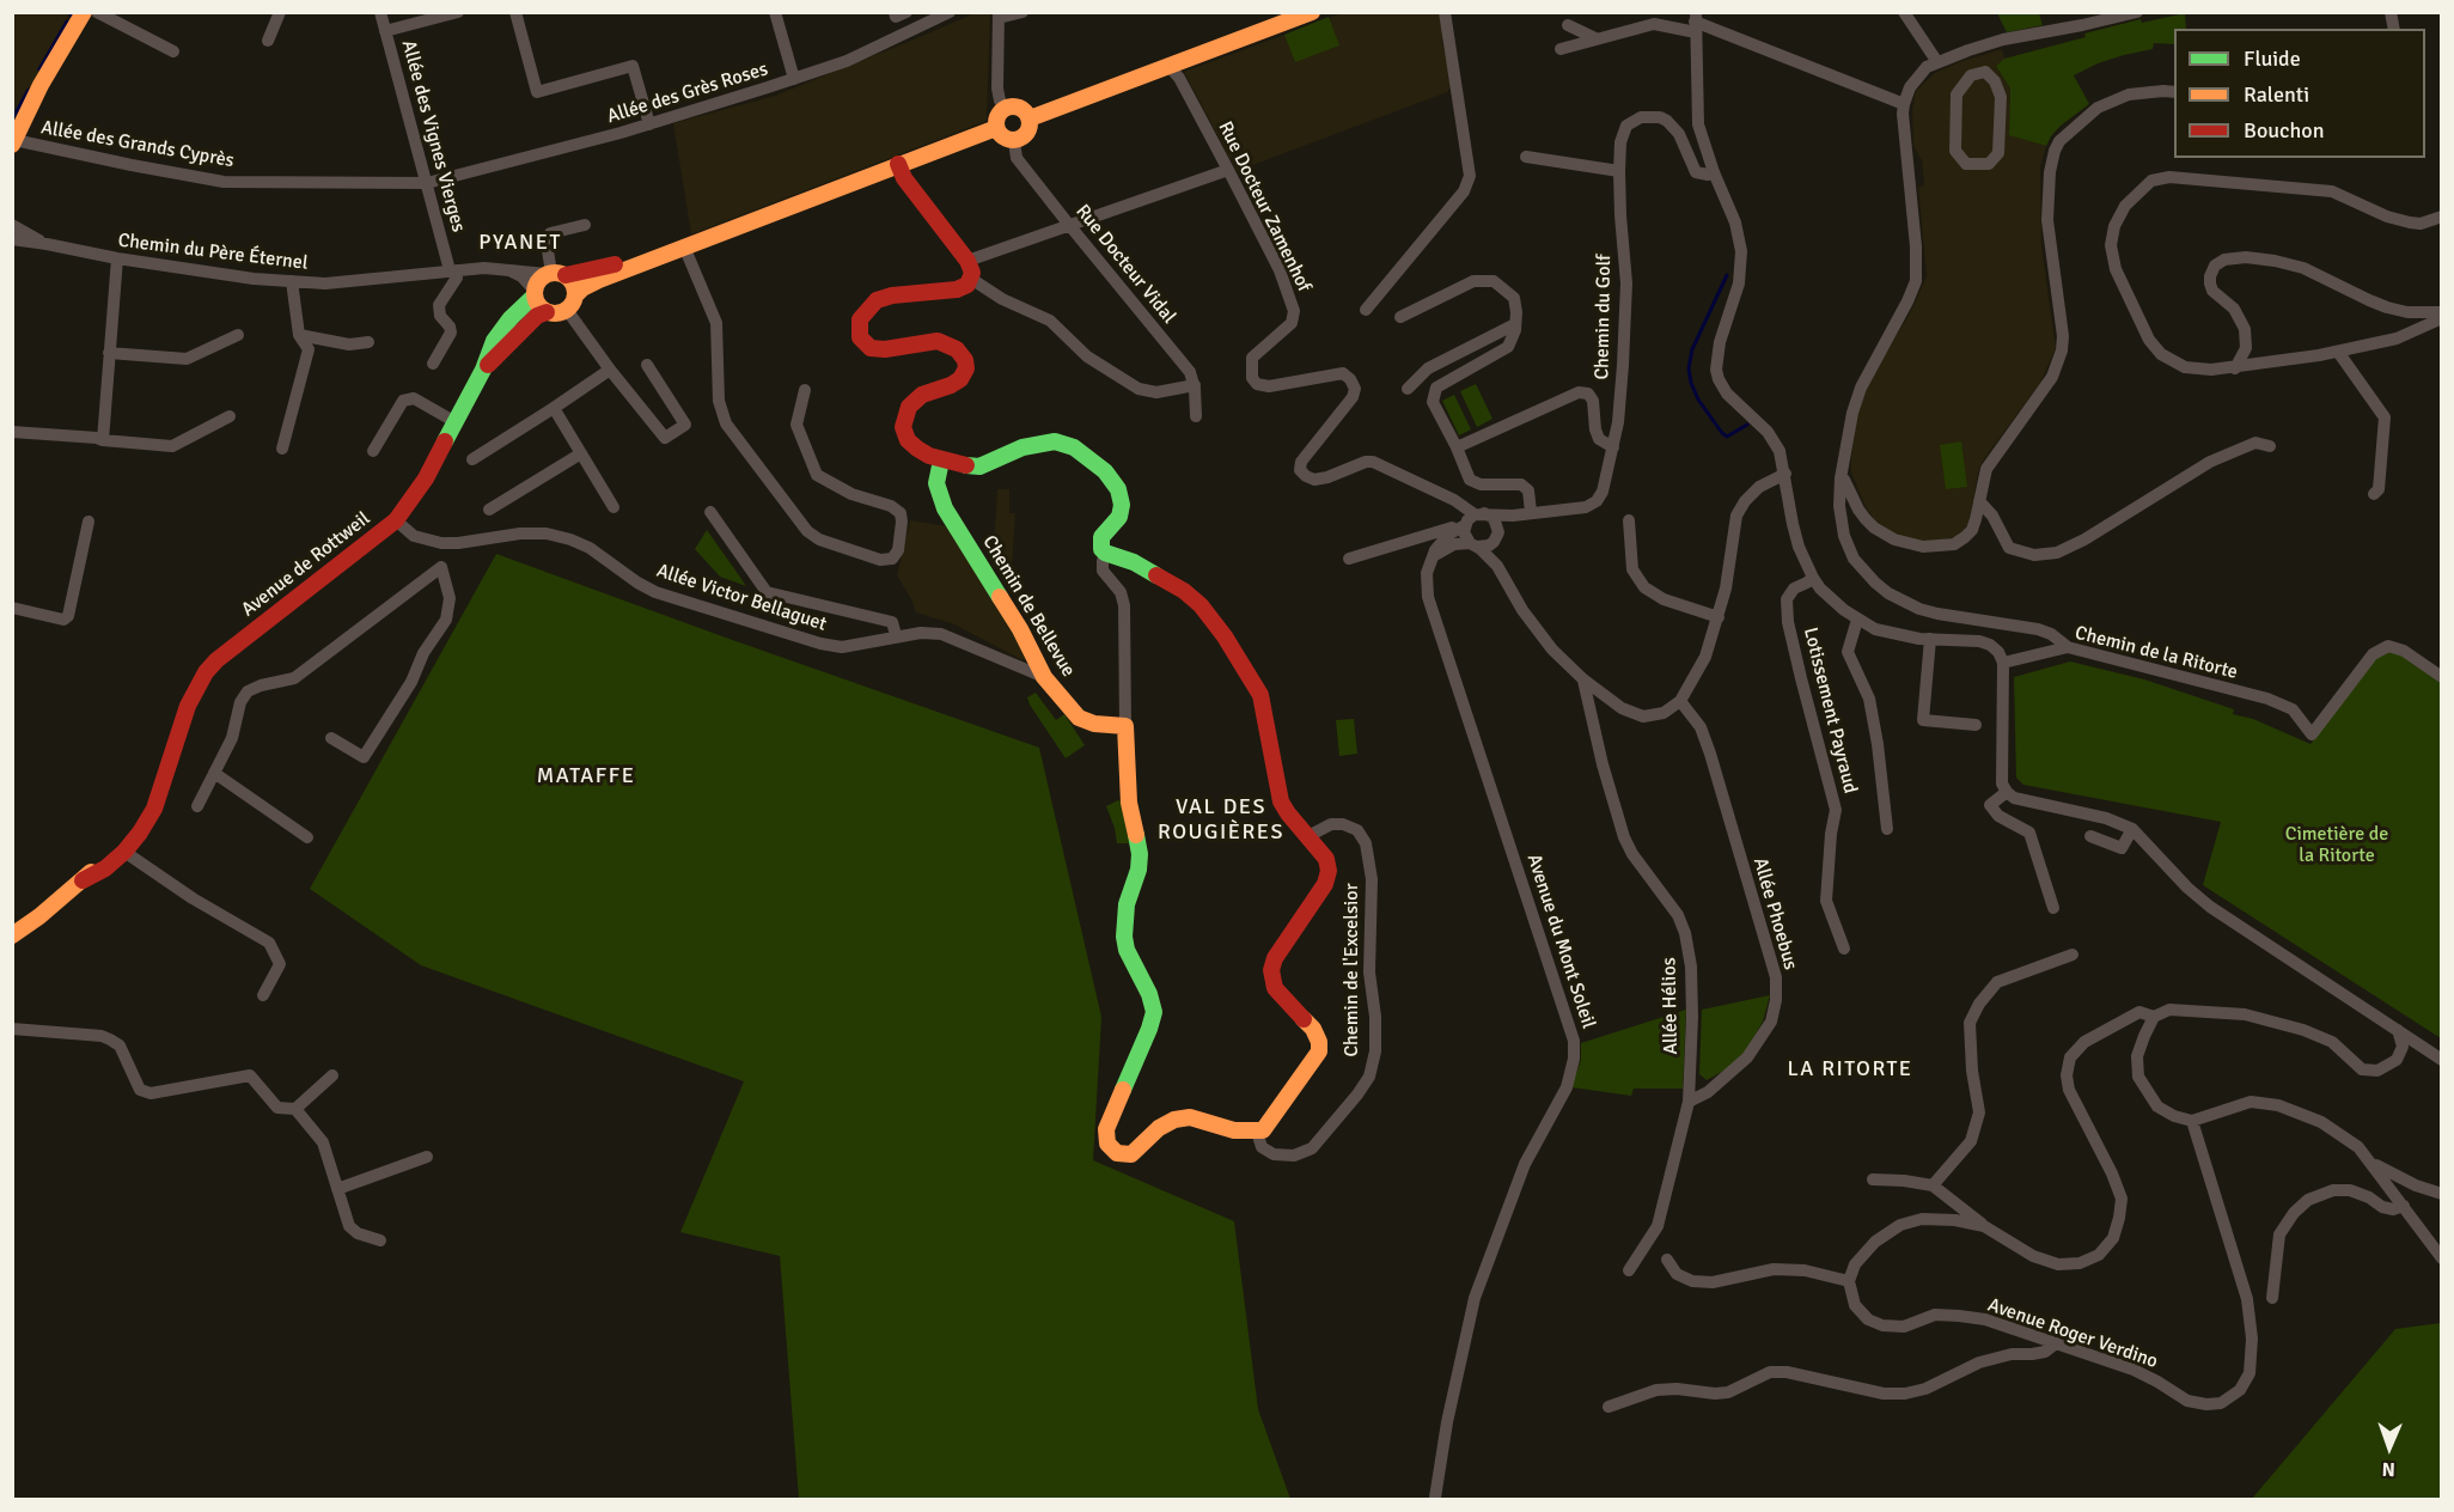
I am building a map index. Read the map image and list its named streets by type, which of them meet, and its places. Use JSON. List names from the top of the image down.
{
  "streets": {
    "street": [
      "Allée des Grès Roses",
      "Allée des Vignes Vierges",
      "Allée des Grands Cyprès",
      "Rue Docteur Zamenhof",
      "Chemin du Père Éternel",
      "Rue Docteur Vidal",
      "Chemin du Golf",
      "Avenue de Rottweil",
      "Allée Victor Bellaguet",
      "Chemin de Bellevue",
      "Chemin de la Ritorte",
      "Lotissement Payraud",
      "Allée Phoebus",
      "Avenue du Mont Soleil",
      "Chemin de l'Excelsior",
      "Allée Hélios",
      "Avenue Roger Verdino"
    ]
  },
  "crossings": [
    ["Allée des Grès Roses", "Allée des Vignes Vierges"],
    ["Allée des Grès Roses", "Allée des Grands Cyprès"],
    ["Allée des Vignes Vierges", "Allée des Grands Cyprès"],
    ["Allée des Vignes Vierges", "Chemin du Père Éternel"],
    ["Rue Docteur Zamenhof", "Chemin du Golf"],
    ["Chemin du Père Éternel", "Avenue de Rottweil"],
    ["Avenue de Rottweil", "Allée Victor Bellaguet"],
    ["Allée Victor Bellaguet", "Chemin de Bellevue"],
    ["Allée Phoebus", "Allée Hélios"]
  ],
  "districts": [
    "PYANET",
    "MATAFFE",
    "VAL DES ROUGIÈRES",
    "LA RITORTE"
  ],
  "parks": ["Cimetière de la Ritorte"],
  "legend": ["Fluide", "Ralenti", "Bouchon"],
  "north": "bottom"
}
